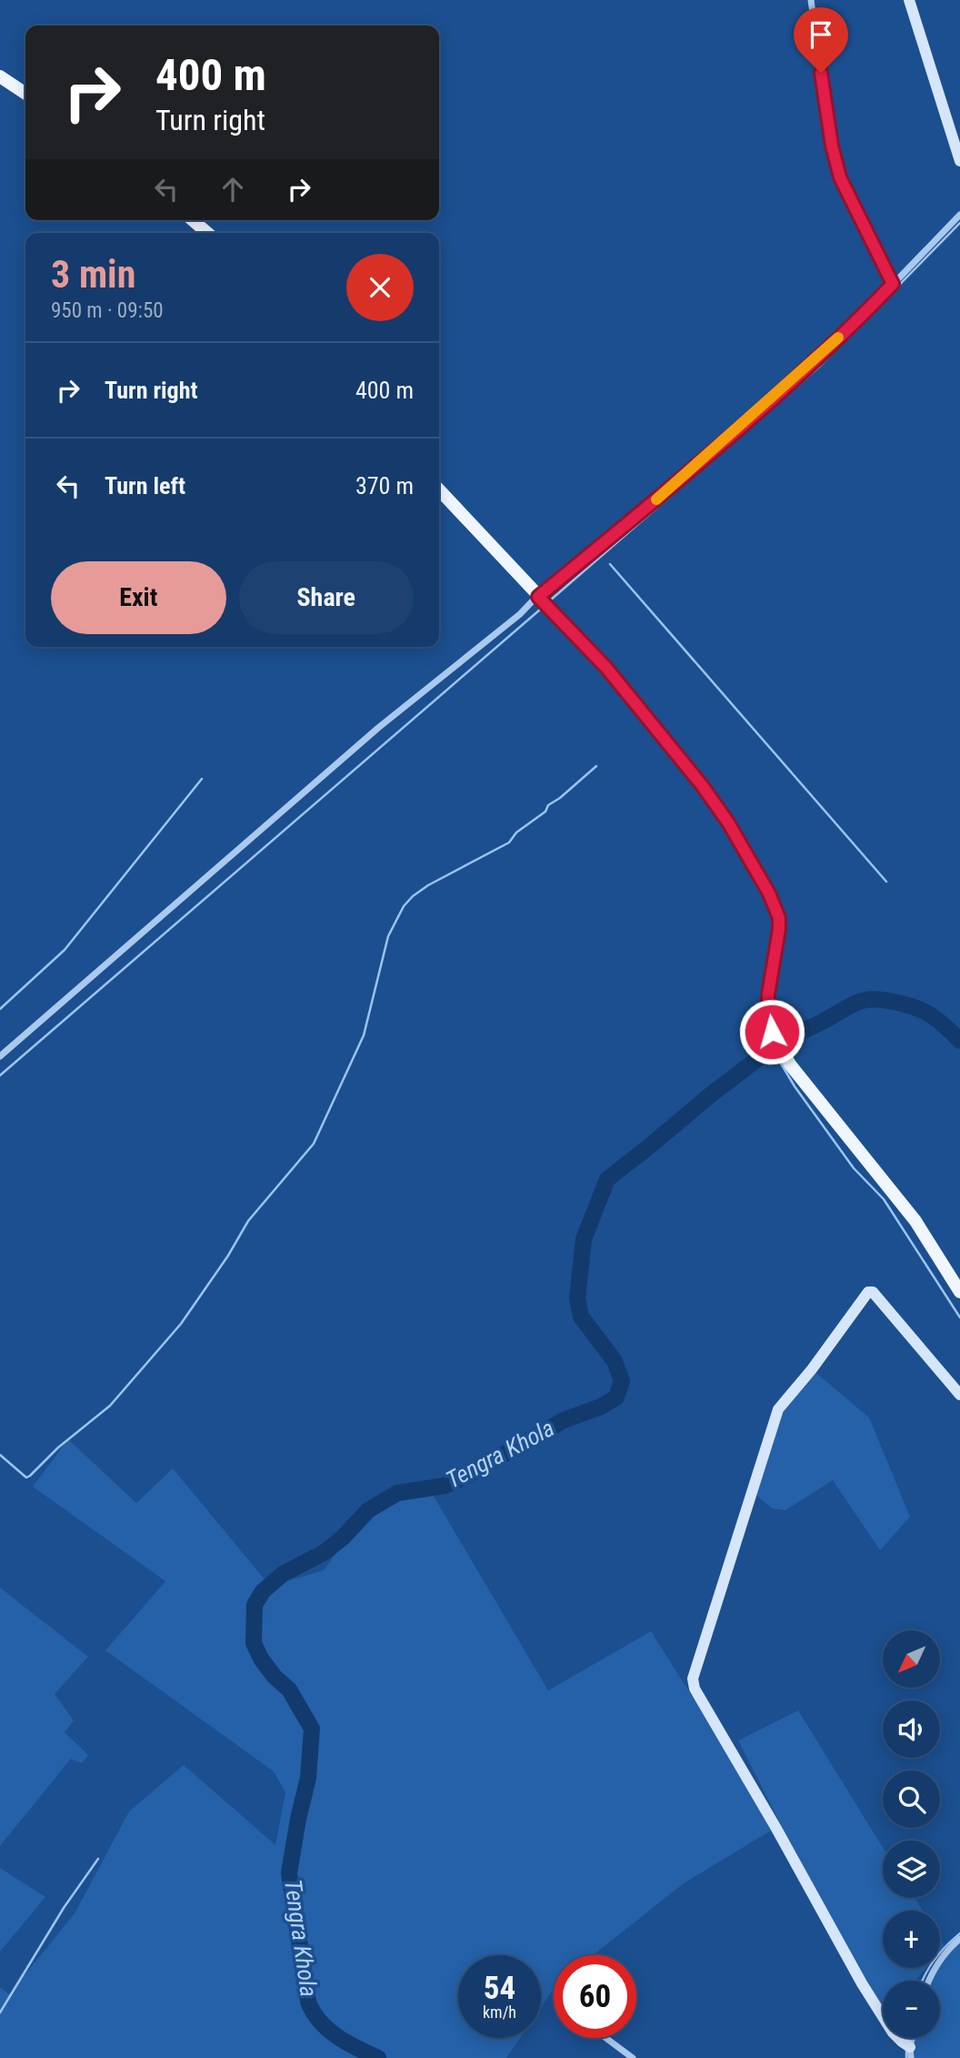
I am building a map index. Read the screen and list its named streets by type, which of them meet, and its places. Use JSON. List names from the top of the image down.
{
  "water": ["Tengra Khola"],
  "north": "bottom left",
  "page": {
    "turn": ["400 m", "Turn right"],
    "heading": ["3 min", "950 m · 09:50"],
    "list": [
      {
        "name": "Turn right",
        "value": "400 m"
      },
      {
        "name": "Turn left",
        "value": "370 m"
      }
    ],
    "buttons": ["Exit", "Share"],
    "map_buttons": ["+", "−"],
    "speed": "54 km/h",
    "limit": "60"
  }
}
